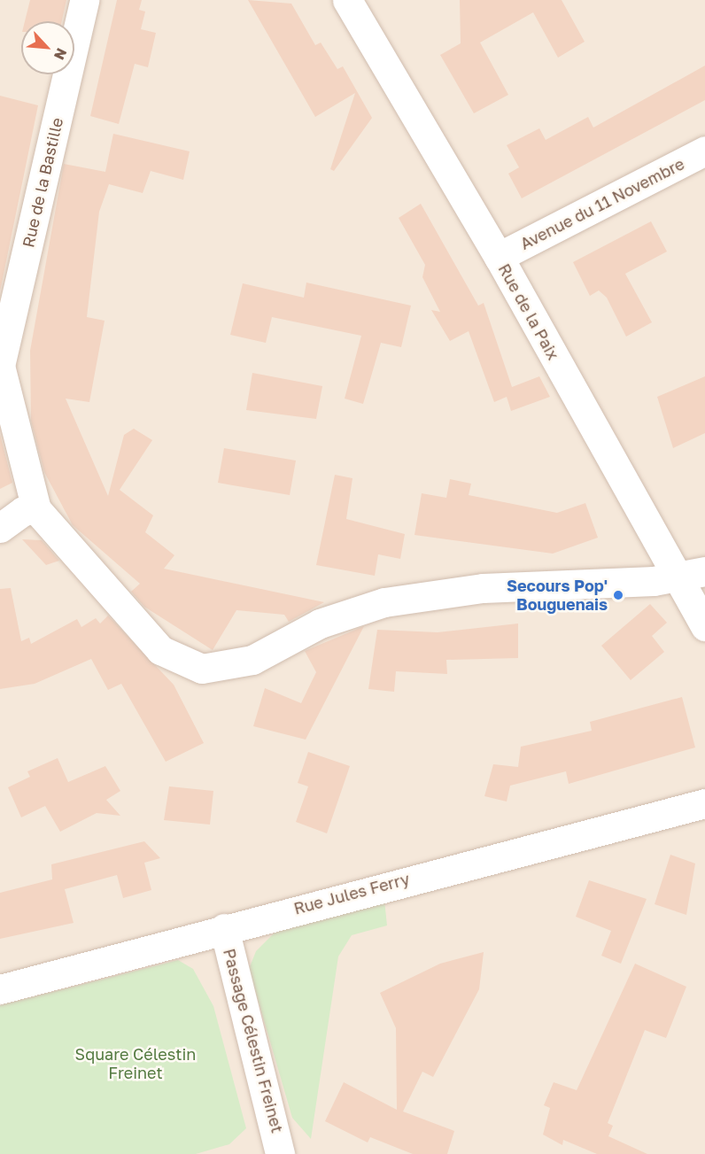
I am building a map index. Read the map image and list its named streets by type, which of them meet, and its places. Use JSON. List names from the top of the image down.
{
  "streets": {
    "street": [
      "Rue de la Bastille",
      "Avenue du 11 Novembre",
      "Rue de la Paix",
      "Rue Jules Ferry",
      "Passage Célestin Freinet"
    ]
  },
  "crossings": [
    ["Avenue du 11 Novembre", "Rue de la Paix"],
    ["Rue Jules Ferry", "Passage Célestin Freinet"]
  ],
  "parks": ["Square Célestin Freinet"],
  "places": ["Secours Pop' Bouguenais"],
  "north": "bottom right"
}
